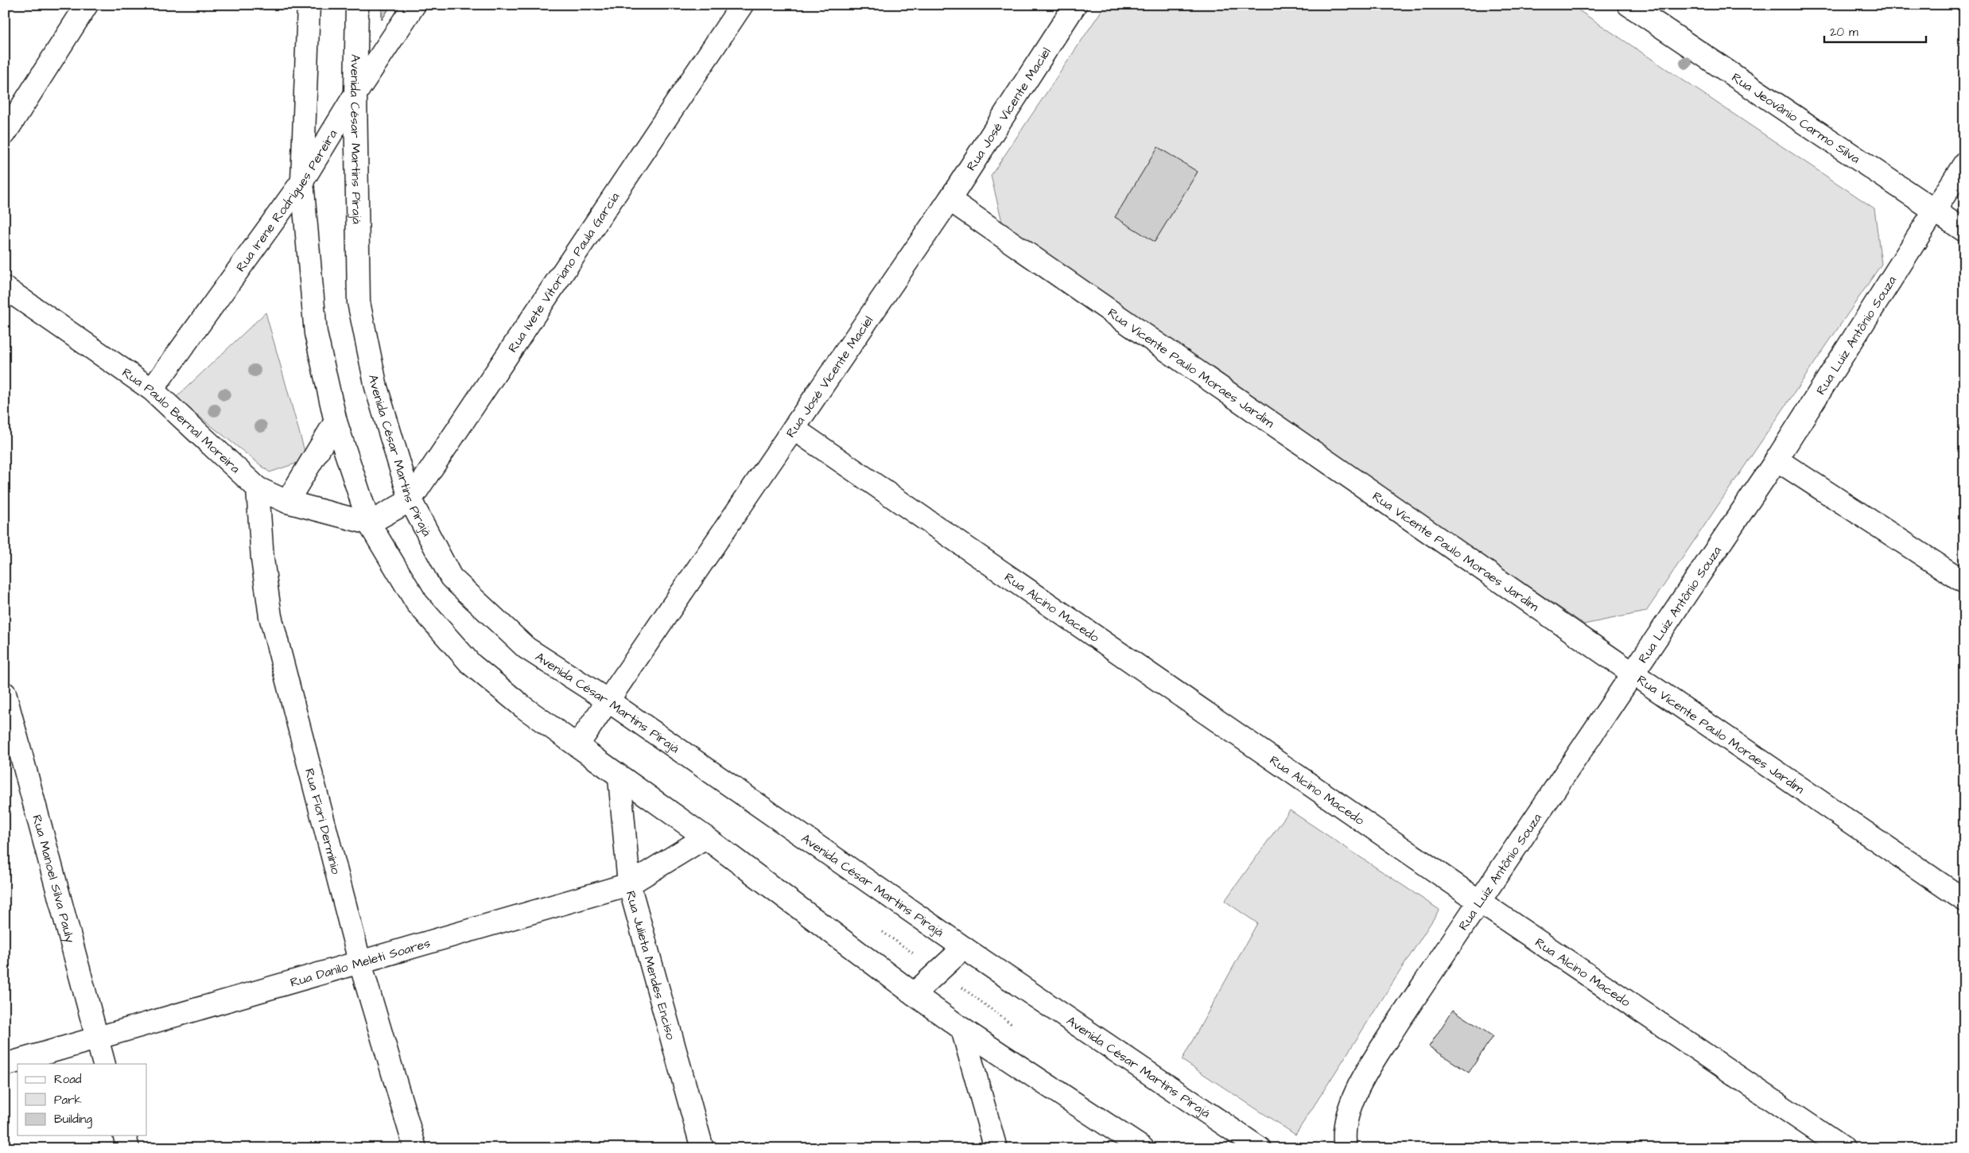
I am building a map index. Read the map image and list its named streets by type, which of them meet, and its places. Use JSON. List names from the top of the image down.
{
  "streets": {
    "street": [
      "Rua José Vicente Maciel",
      "Rua Jeovânio Carmo Silva",
      "Avenida César Martins Pirajá",
      "Rua Irene Rodrigues Pereira",
      "Rua Ivete Vitoriano Paula Garcia",
      "Rua Luiz Antônio Souza",
      "Rua Vicente Paulo Moraes Jardim",
      "Rua Paulo Bernal Moreira",
      "Rua Alcino Macedo",
      "Rua Fiori Dermínio",
      "Rua Manoel Silva Pauly",
      "Rua Danilo Meleti Soares",
      "Rua Julieta Mendes Enciso"
    ]
  },
  "crossings": [
    ["Rua José Vicente Maciel", "Avenida César Martins Pirajá"],
    ["Rua José Vicente Maciel", "Rua Vicente Paulo Moraes Jardim"],
    ["Rua José Vicente Maciel", "Rua Alcino Macedo"],
    ["Rua Jeovânio Carmo Silva", "Rua Luiz Antônio Souza"],
    ["Avenida César Martins Pirajá", "Rua Irene Rodrigues Pereira"],
    ["Avenida César Martins Pirajá", "Rua Ivete Vitoriano Paula Garcia"],
    ["Rua Irene Rodrigues Pereira", "Rua Paulo Bernal Moreira"],
    ["Rua Ivete Vitoriano Paula Garcia", "Rua Paulo Bernal Moreira"],
    ["Rua Luiz Antônio Souza", "Rua Vicente Paulo Moraes Jardim"],
    ["Rua Luiz Antônio Souza", "Rua Alcino Macedo"],
    ["Rua Paulo Bernal Moreira", "Rua Fiori Dermínio"],
    ["Rua Fiori Dermínio", "Rua Danilo Meleti Soares"],
    ["Rua Manoel Silva Pauly", "Rua Danilo Meleti Soares"],
    ["Rua Danilo Meleti Soares", "Rua Julieta Mendes Enciso"]
  ],
  "legend": ["Road", "Park", "Building"],
  "scale_bar": "20 m"
}
